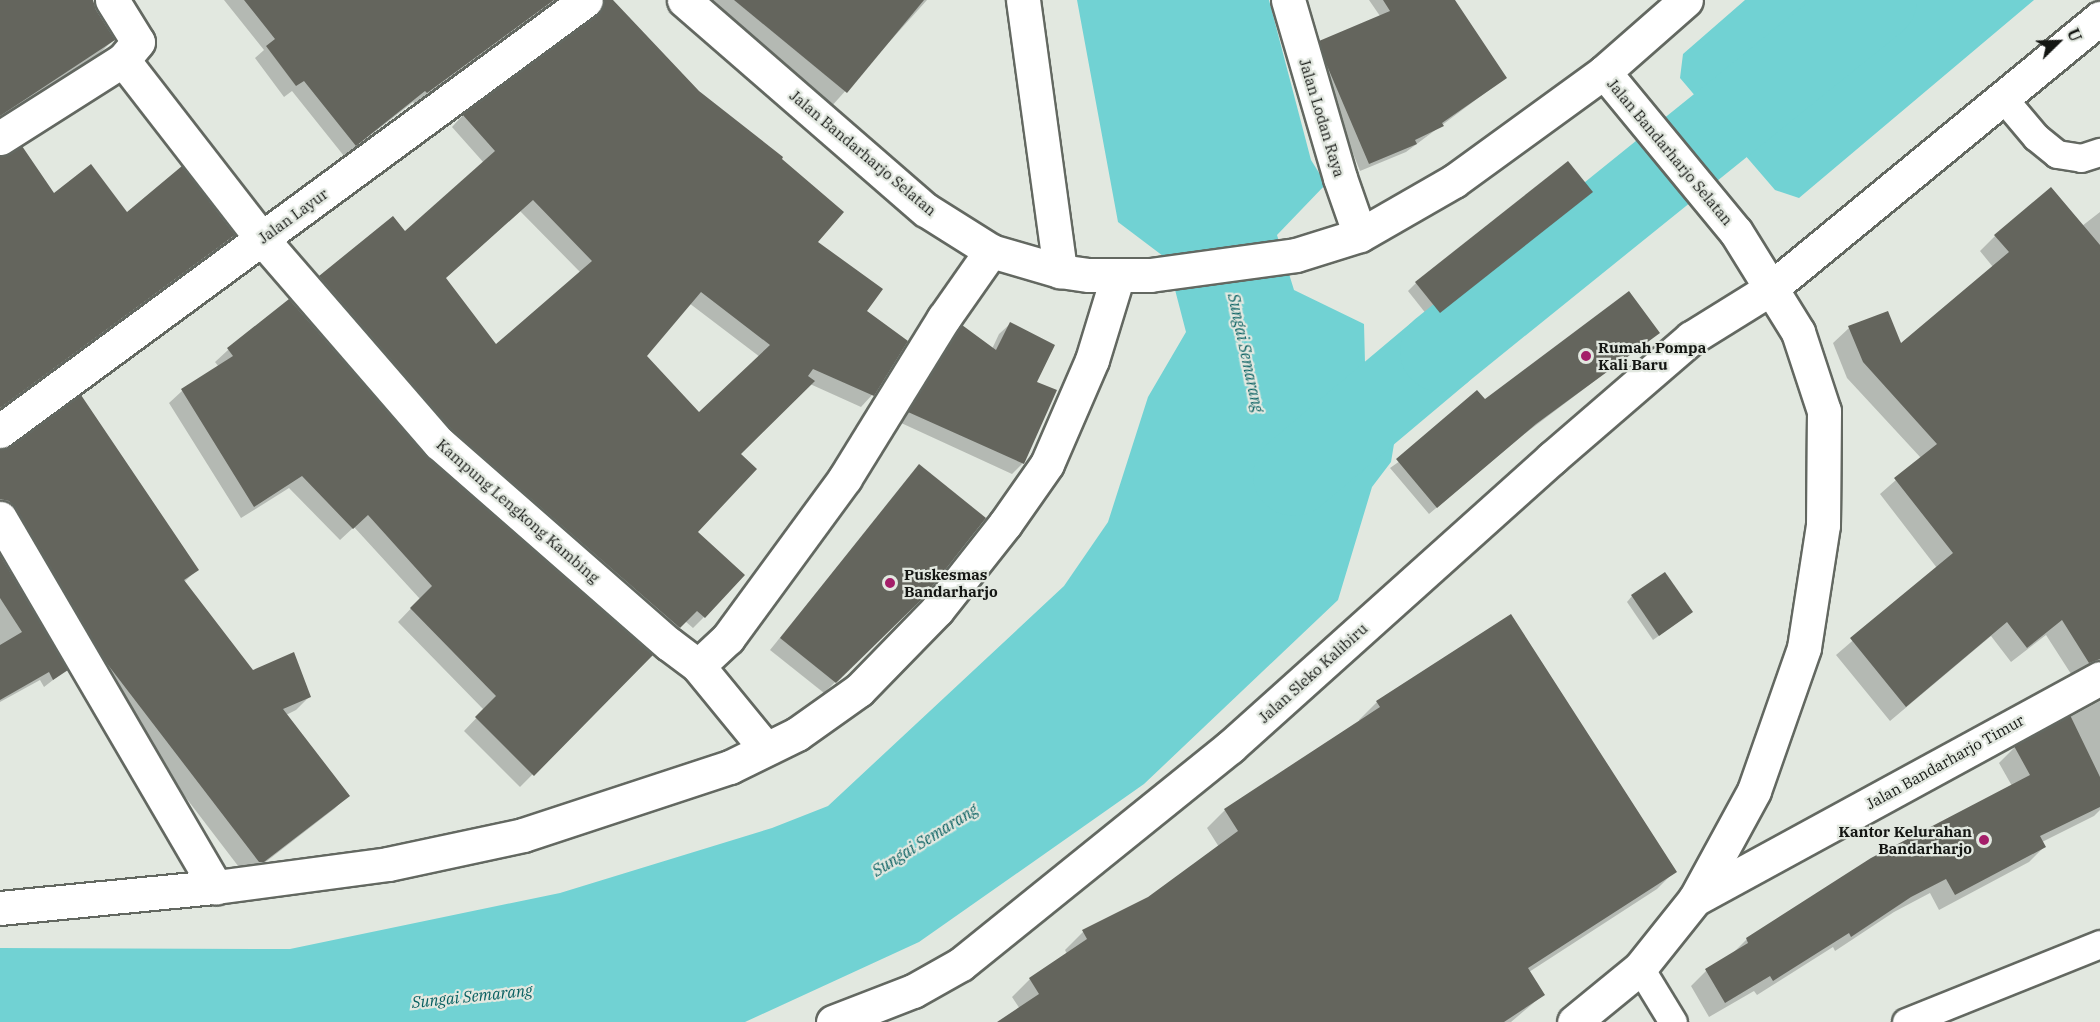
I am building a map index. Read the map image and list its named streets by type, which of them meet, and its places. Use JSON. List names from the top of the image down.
{
  "streets": {
    "street": [
      "Jalan Lodan Raya",
      "Jalan Bandarharjo Selatan",
      "Jalan Layur",
      "Kampung Lengkong Kambing",
      "Jalan Sleko Kalibiru",
      "Jalan Bandarharjo Timur"
    ]
  },
  "crossings": [
    ["Jalan Lodan Raya", "Jalan Bandarharjo Selatan"],
    ["Jalan Bandarharjo Selatan", "Jalan Sleko Kalibiru"],
    ["Jalan Bandarharjo Selatan", "Jalan Bandarharjo Timur"],
    ["Jalan Layur", "Kampung Lengkong Kambing"]
  ],
  "water": ["Sungai Semarang"],
  "places": ["Rumah Pompa Kali Baru", "Puskesmas Bandarharjo", "Kantor Kelurahan Bandarharjo"],
  "north": "top right"
}
